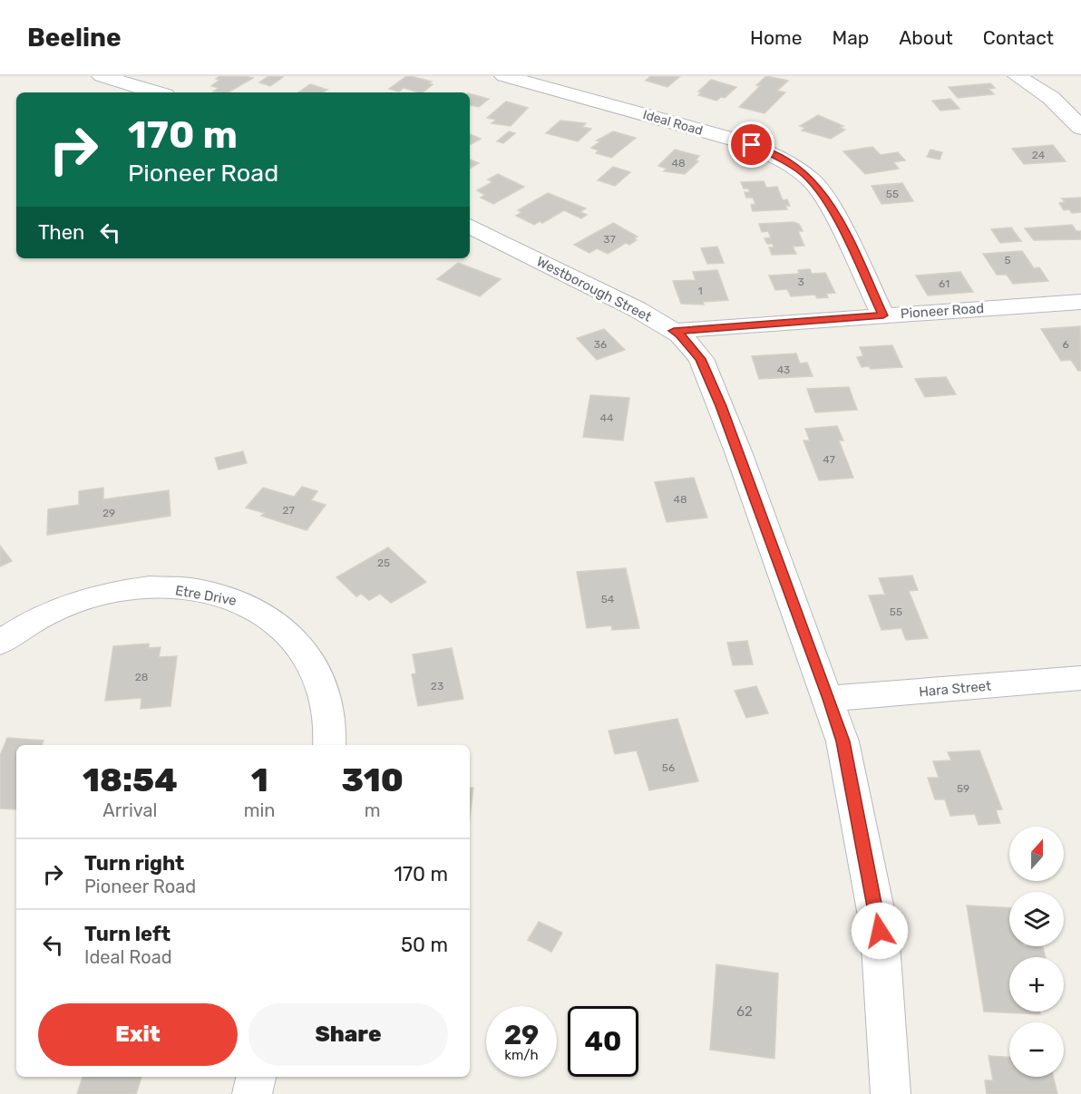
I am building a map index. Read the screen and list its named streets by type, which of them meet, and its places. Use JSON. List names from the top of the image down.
{
  "streets": {
    "street": [
      "Ideal Road",
      "Westborough Street",
      "Pioneer Road",
      "Etre Drive",
      "Hara Street"
    ]
  },
  "crossings": [
    ["Ideal Road", "Pioneer Road"],
    ["Westborough Street", "Pioneer Road"],
    ["Westborough Street", "Hara Street"]
  ],
  "house_numbers": [
    "24",
    "48",
    "55",
    "37",
    "5",
    "3",
    "61",
    "1",
    "36",
    "6",
    "43",
    "44",
    "47",
    "48",
    "27",
    "29",
    "25",
    "54",
    "55",
    "28",
    "23",
    "56",
    "59",
    "62"
  ],
  "north": "top",
  "page": {
    "header": "Beeline",
    "nav": [
      "Home",
      "Map",
      "About",
      "Contact"
    ],
    "turn": ["170 m", "Pioneer Road"],
    "then": "Then",
    "eta": [
      "18:54",
      "Arrival",
      "1",
      "min",
      "310",
      "m"
    ],
    "map_buttons": ["+", "−"],
    "list": [
      {
        "name": "Turn right",
        "note": "Pioneer Road",
        "value": "170 m"
      },
      {
        "name": "Turn left",
        "note": "Ideal Road",
        "value": "50 m"
      }
    ],
    "buttons": ["Exit", "Share"],
    "speed": "29 km/h",
    "limit": "40"
  }
}
